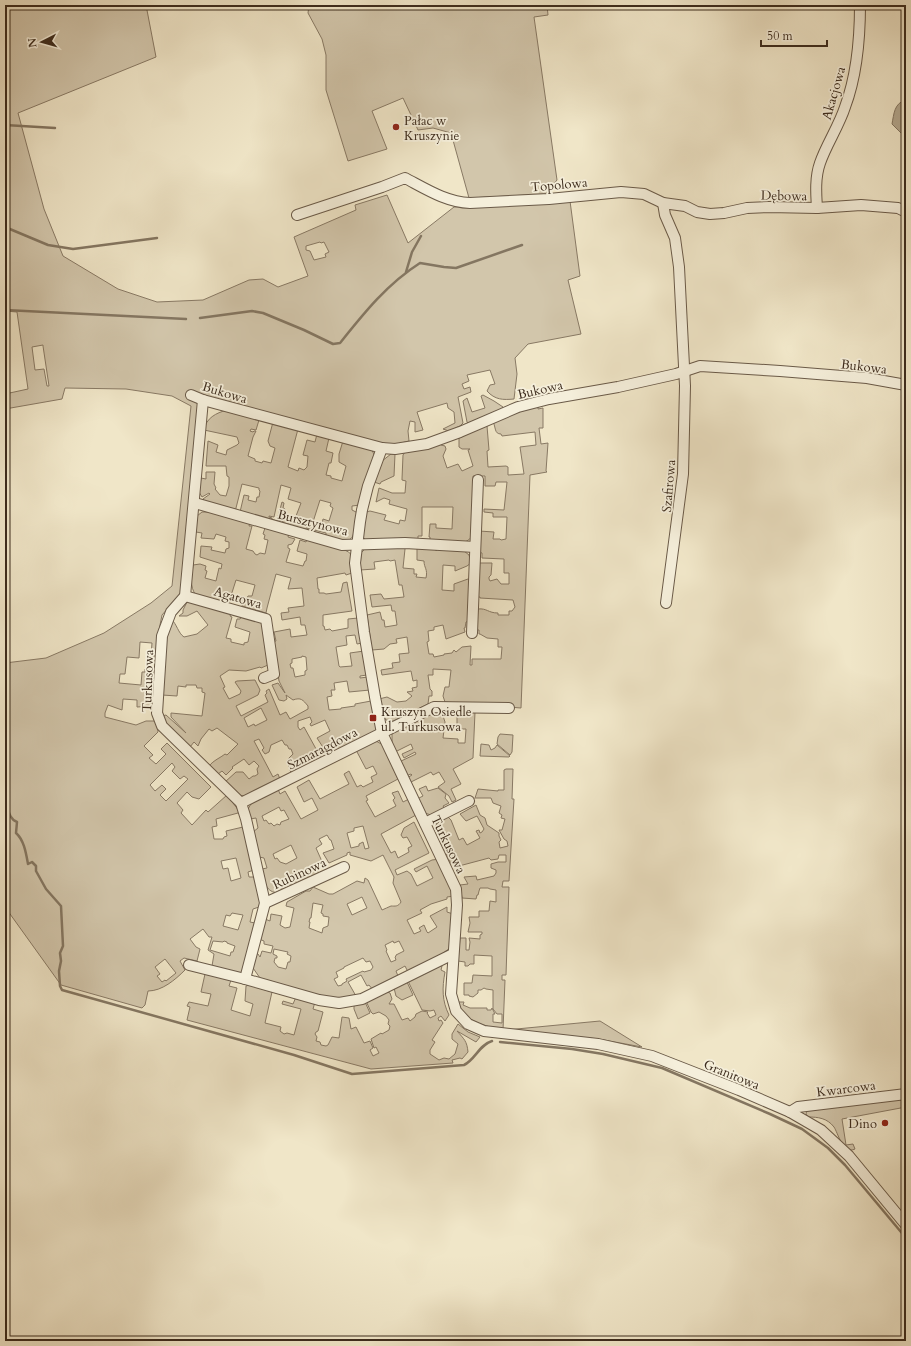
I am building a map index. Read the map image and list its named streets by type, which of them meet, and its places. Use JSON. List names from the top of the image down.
{
  "streets": {
    "street": [
      "Akacjowa",
      "Topolowa",
      "Dębowa",
      "Bukowa",
      "Szafirowa",
      "Bursztynowa",
      "Agatowa",
      "Turkusowa",
      "Szmaragdowa",
      "Rubinowa",
      "Granitowa",
      "Kwarcowa"
    ]
  },
  "crossings": [
    ["Akacjowa", "Dębowa"],
    ["Topolowa", "Dębowa"],
    ["Bukowa", "Szafirowa"],
    ["Bukowa", "Turkusowa"],
    ["Bursztynowa", "Turkusowa"],
    ["Agatowa", "Turkusowa"],
    ["Turkusowa", "Szmaragdowa"],
    ["Turkusowa", "Granitowa"],
    ["Granitowa", "Kwarcowa"]
  ],
  "places": {
    "other": ["Pałac w Kruszynie", "Dino"],
    "transit": ["Kruszyn Osiedle ul. Turkusowa"]
  },
  "scale_bar": "50 m",
  "north": "left"
}
